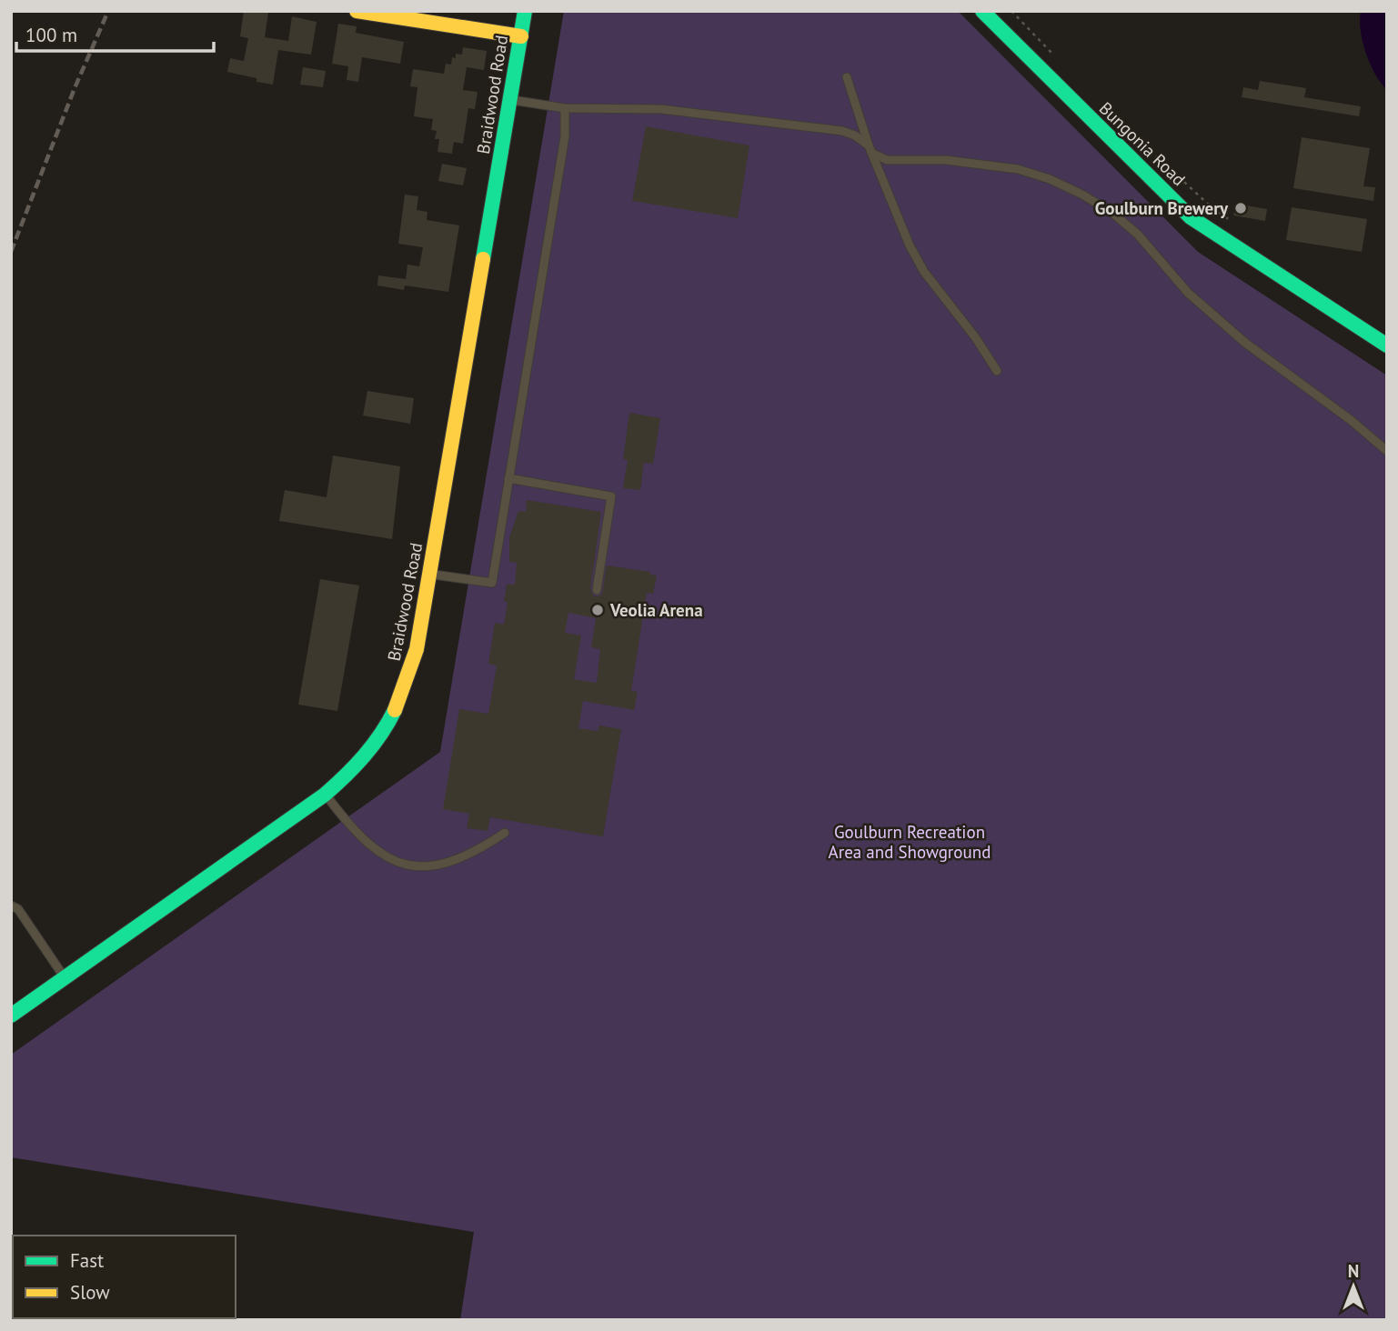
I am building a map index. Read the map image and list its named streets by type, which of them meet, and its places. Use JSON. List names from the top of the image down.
{
  "streets": {
    "main road": ["Braidwood Road", "Bungonia Road"]
  },
  "parks": ["Goulburn Recreation Area and Showground"],
  "places": ["Goulburn Brewery", "Veolia Arena"],
  "legend": ["Fast", "Slow"],
  "scale_bar": "100 m",
  "north": "top"
}
